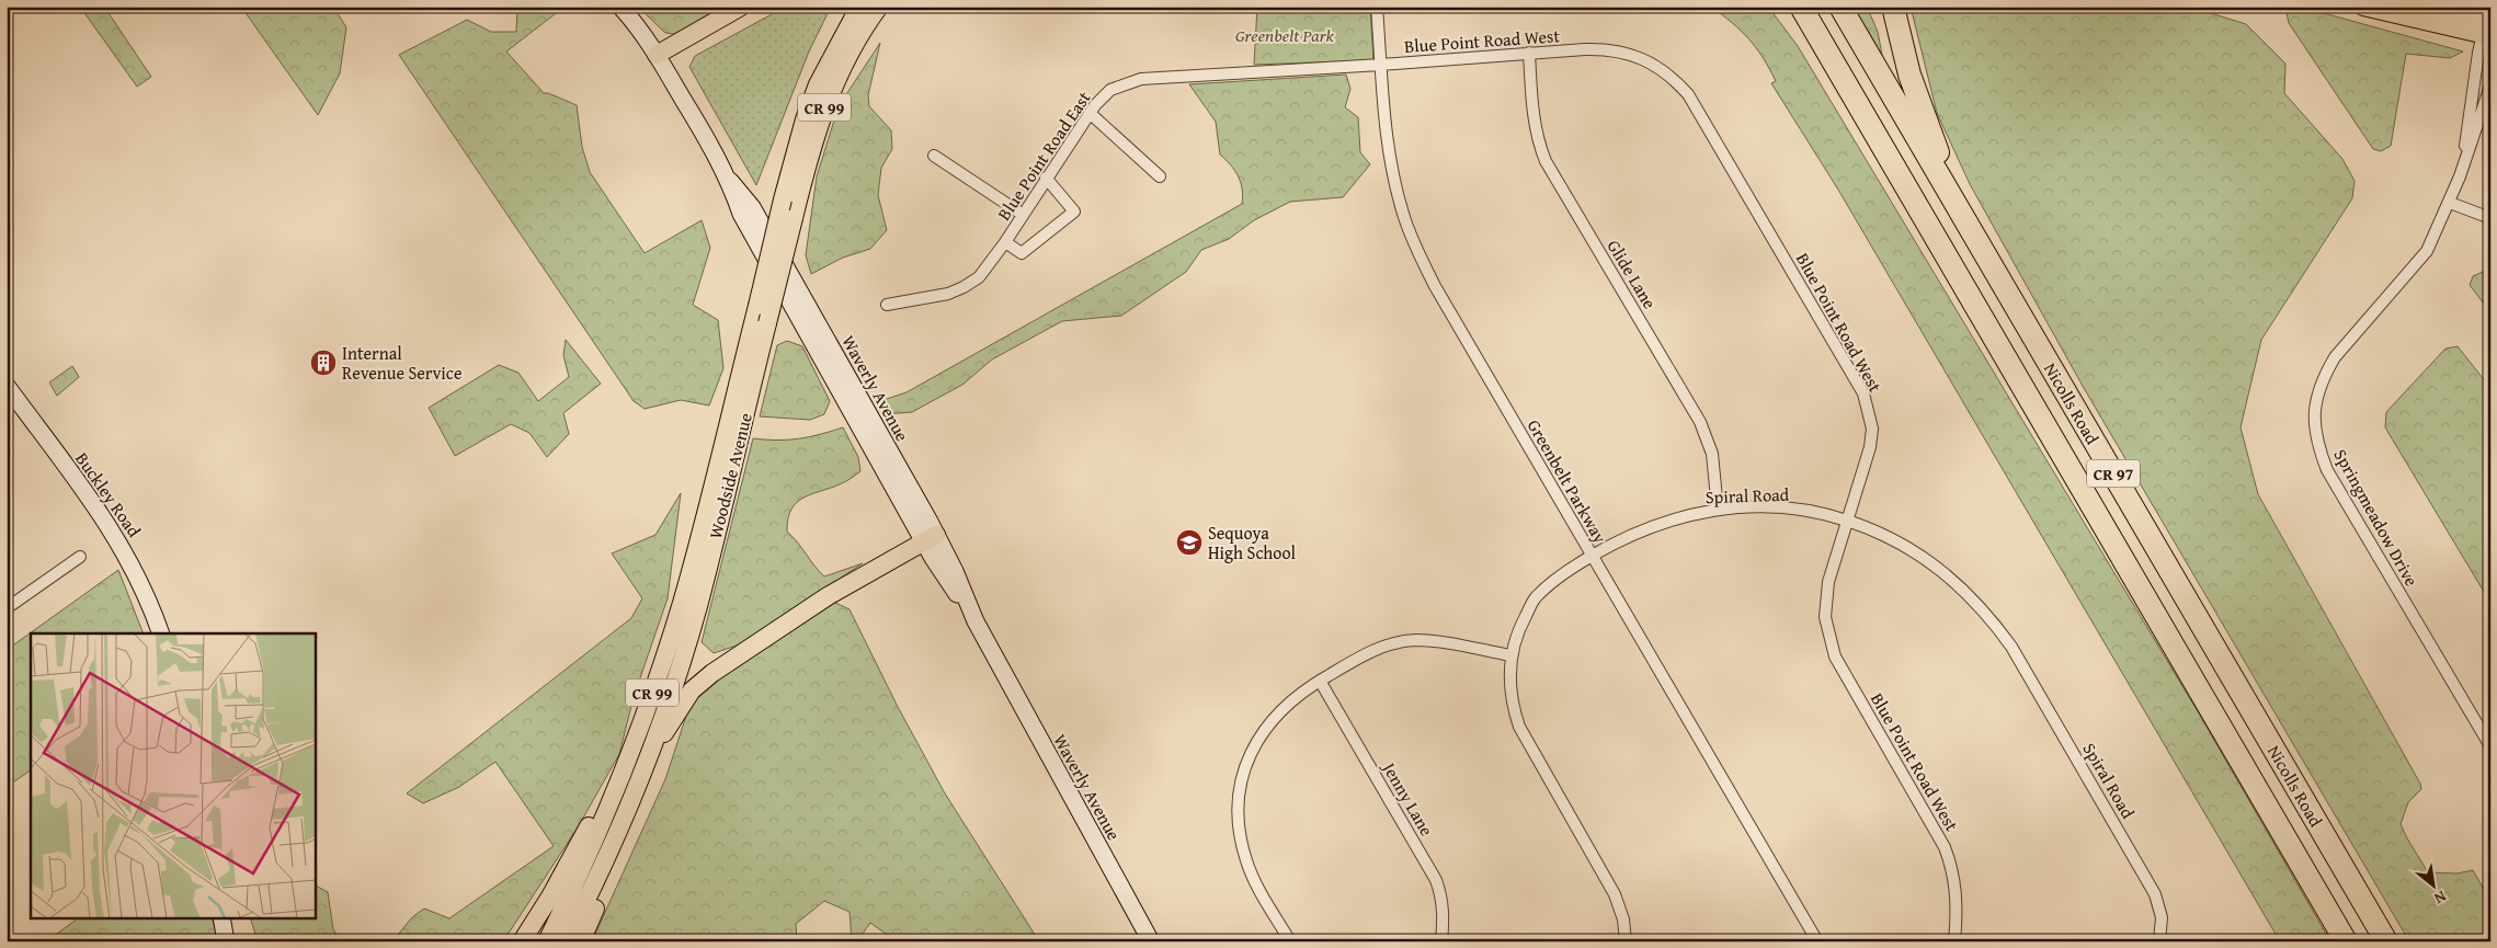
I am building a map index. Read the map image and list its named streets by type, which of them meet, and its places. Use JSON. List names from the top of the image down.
{
  "streets": {
    "highway": ["Nicolls Road", "CR 97"],
    "main road": ["CR 99", "Woodside Avenue"],
    "street": [
      "Blue Point Road West",
      "Blue Point Road East",
      "Glide Lane",
      "Waverly Avenue",
      "Greenbelt Parkway",
      "Buckley Road",
      "Spiral Road",
      "Springmeadow Drive",
      "Jenny Lane"
    ]
  },
  "crossings": [
    ["Blue Point Road West", "Blue Point Road East"],
    ["Blue Point Road West", "Glide Lane"],
    ["Blue Point Road West", "Greenbelt Parkway"],
    ["Blue Point Road West", "Spiral Road"],
    ["Blue Point Road East", "Greenbelt Parkway"],
    ["Glide Lane", "Spiral Road"],
    ["Greenbelt Parkway", "Spiral Road"]
  ],
  "parks": ["Greenbelt Park"],
  "places": {
    "building": ["Internal Revenue Service"],
    "school or university": ["Sequoya High School"]
  },
  "north": "bottom right"
}
